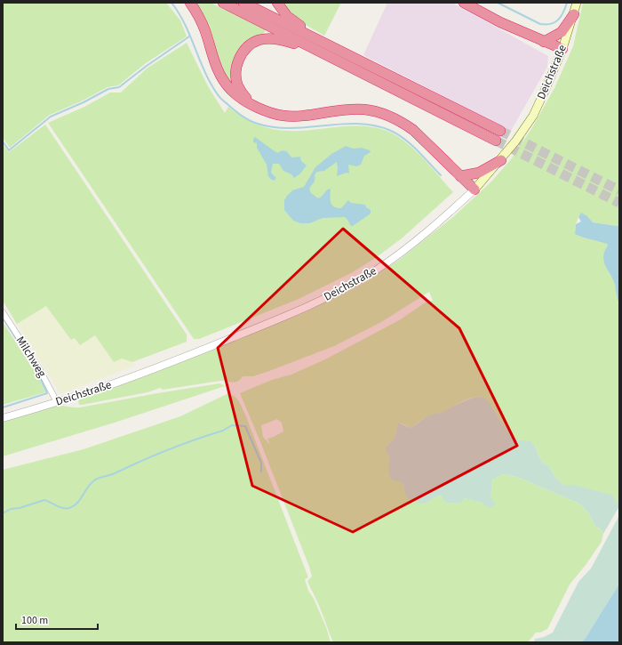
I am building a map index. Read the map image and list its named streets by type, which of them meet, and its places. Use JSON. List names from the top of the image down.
{
  "streets": {
    "main road": ["Deichstraße"],
    "street": ["Milchweg"]
  },
  "crossings": [
    ["Deichstraße", "Milchweg"]
  ],
  "scale_bar": "100 m"
}
